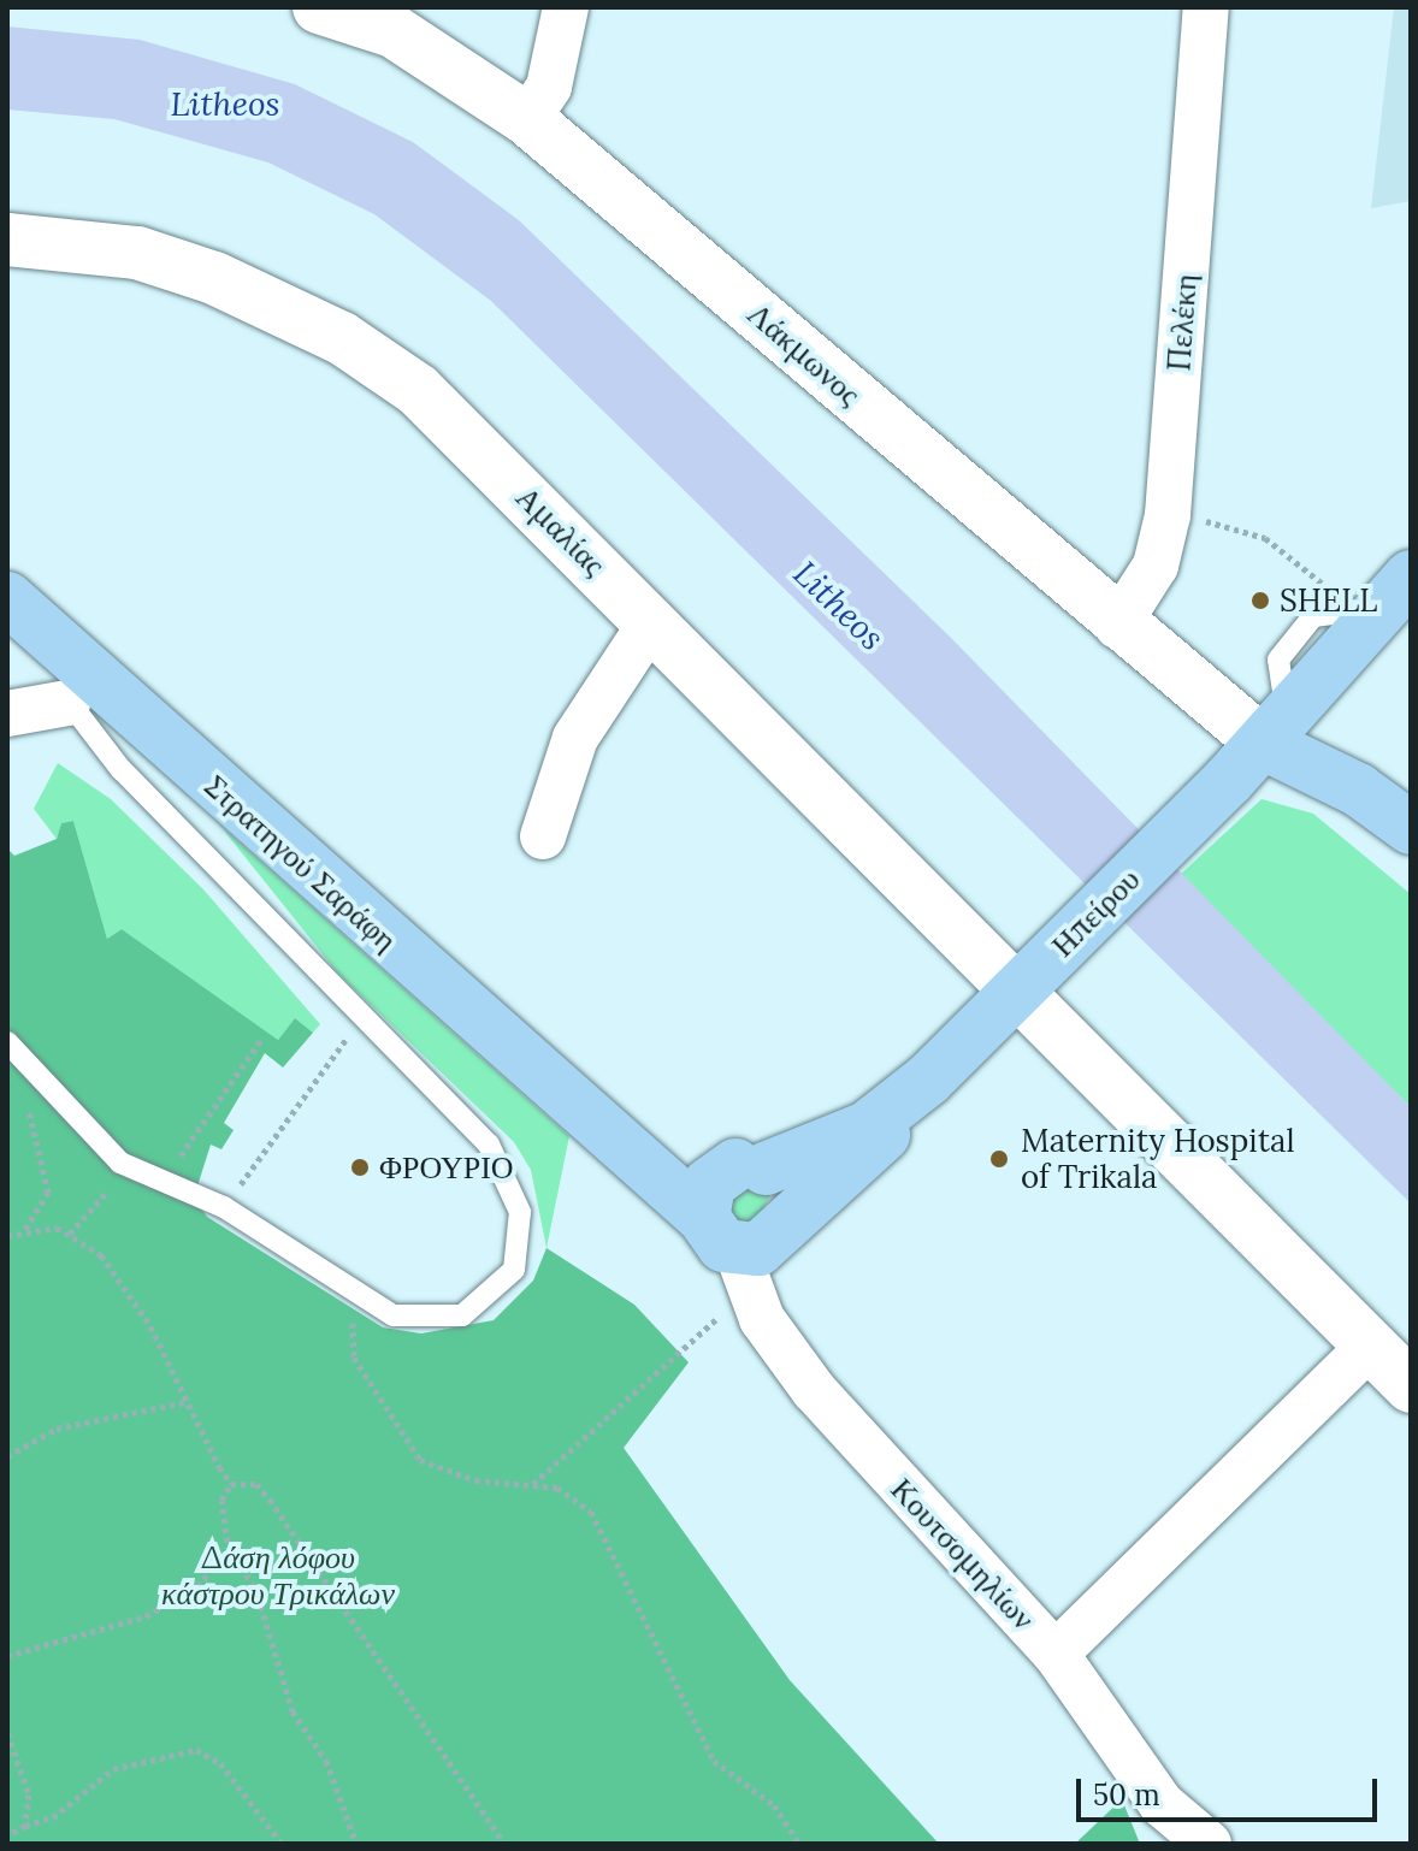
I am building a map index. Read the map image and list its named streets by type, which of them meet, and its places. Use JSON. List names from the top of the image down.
{
  "streets": {
    "main road": ["Στρατηγού Σαράφη", "Ηπείρου"],
    "street": [
      "Πελέκη",
      "Λάκμωνος",
      "Αμαλίας",
      "Κουτσομηλίων"
    ]
  },
  "crossings": [
    ["Πελέκη", "Λάκμωνος"],
    ["Λάκμωνος", "Ηπείρου"],
    ["Αμαλίας", "Ηπείρου"],
    ["Ηπείρου", "Κουτσομηλίων"]
  ],
  "water": ["Litheos"],
  "parks": ["Δάση λόφου κάστρου Τρικάλων"],
  "places": ["SHELL", "Maternity Hospital of Trikala", "ΦΡΟΥΡΙΟ"],
  "scale_bar": "50 m"
}
